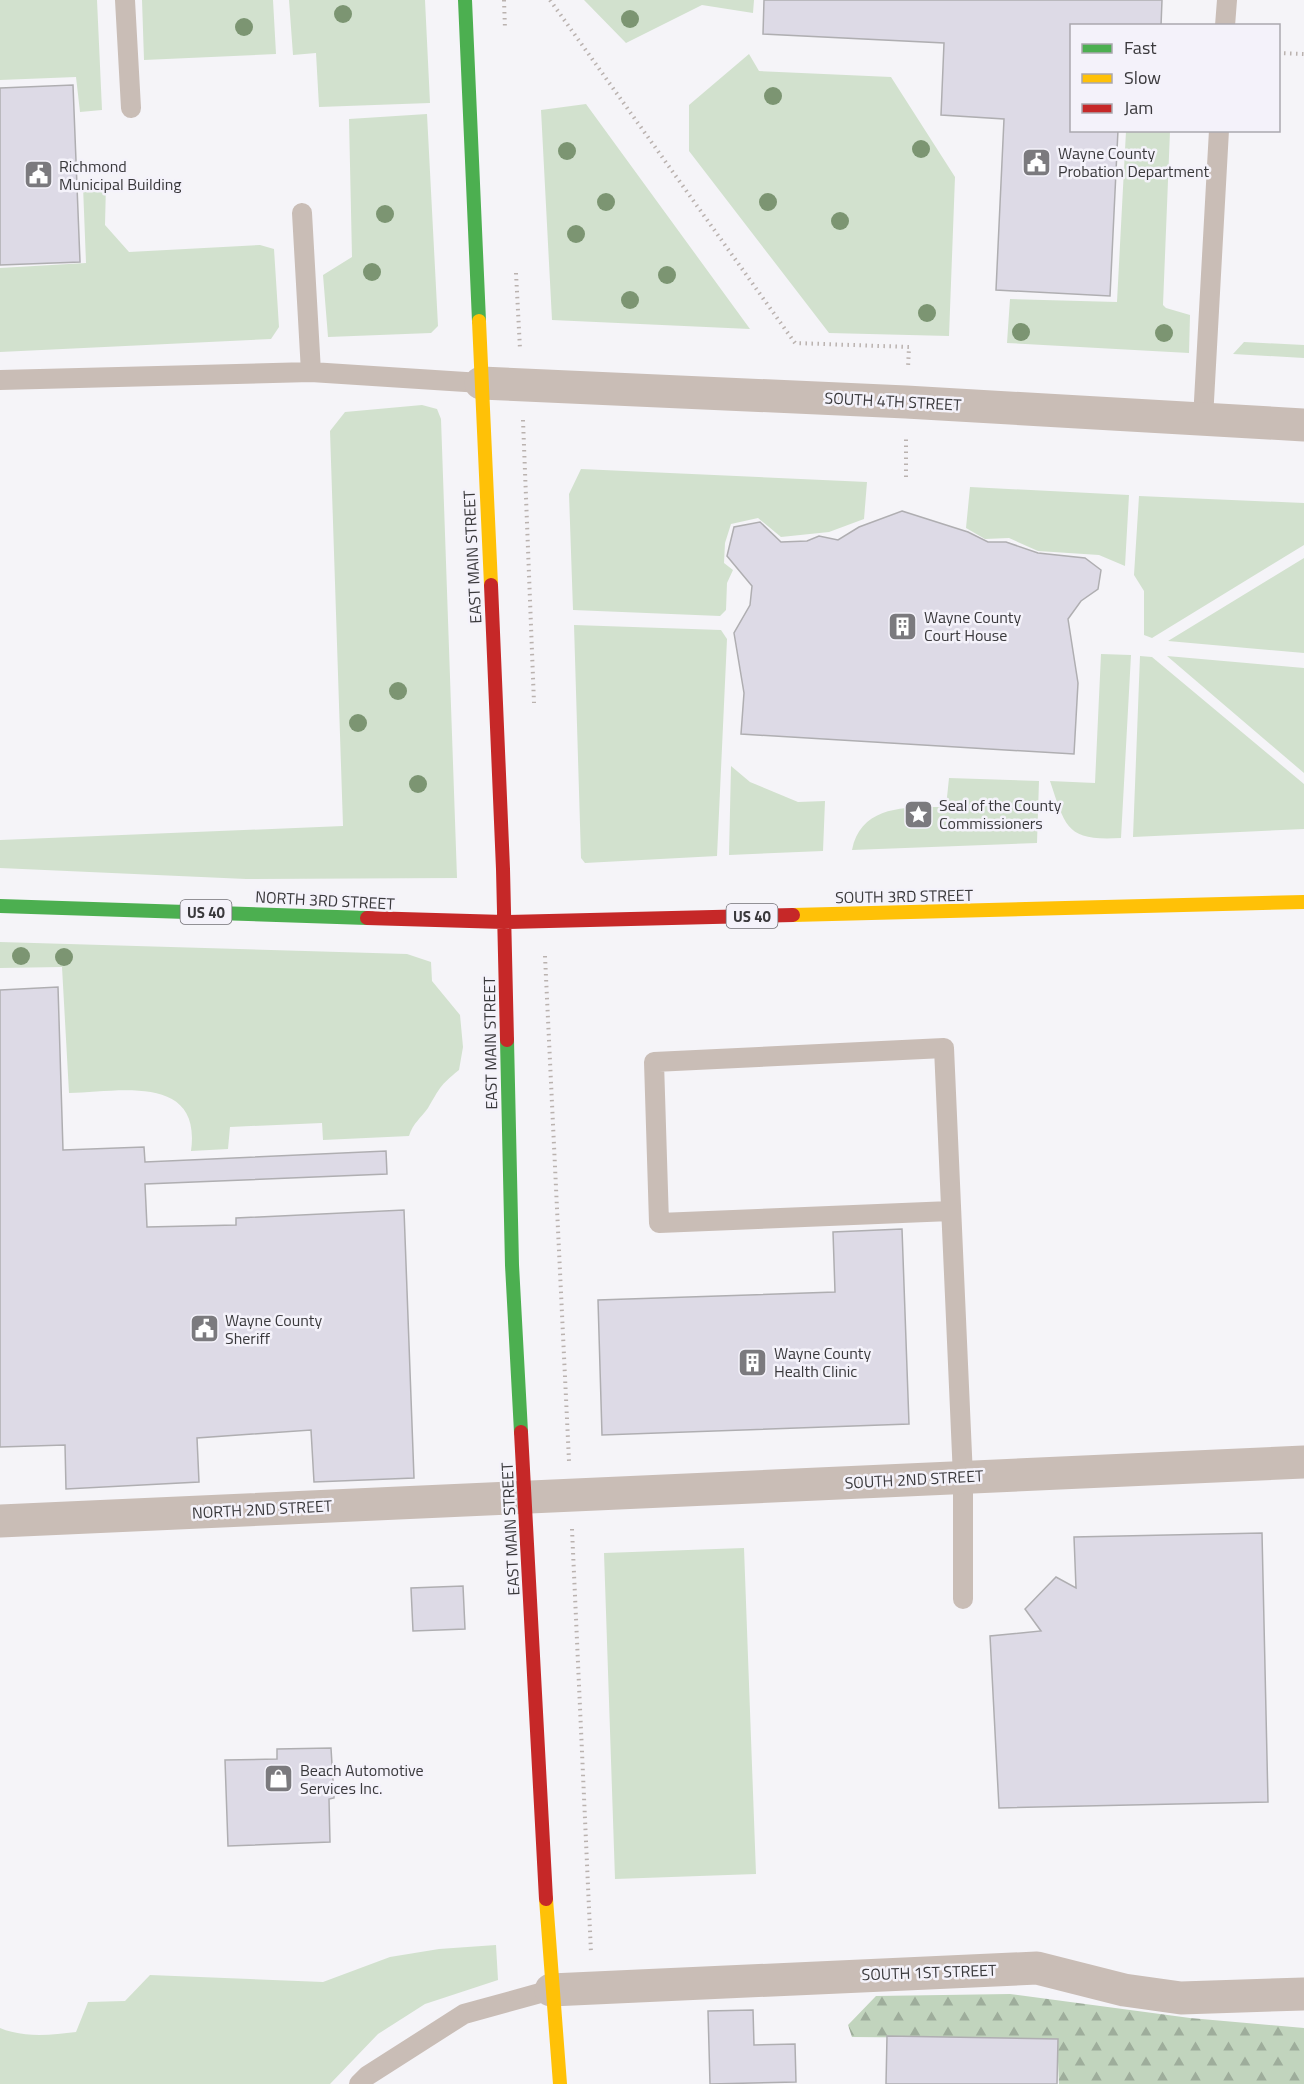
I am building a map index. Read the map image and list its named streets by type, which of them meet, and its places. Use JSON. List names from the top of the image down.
{
  "streets": {
    "street": [
      "SOUTH 4TH STREET",
      "EAST MAIN STREET",
      "SOUTH 3RD STREET",
      "NORTH 3RD STREET",
      "US 40",
      "SOUTH 2ND STREET",
      "NORTH 2ND STREET",
      "SOUTH 1ST STREET"
    ]
  },
  "crossings": [
    ["SOUTH 4TH STREET", "EAST MAIN STREET"],
    ["EAST MAIN STREET", "SOUTH 3RD STREET"],
    ["EAST MAIN STREET", "NORTH 3RD STREET"],
    ["EAST MAIN STREET", "SOUTH 2ND STREET"],
    ["EAST MAIN STREET", "NORTH 2ND STREET"],
    ["EAST MAIN STREET", "SOUTH 1ST STREET"],
    ["SOUTH 3RD STREET", "NORTH 3RD STREET"],
    ["SOUTH 2ND STREET", "NORTH 2ND STREET"]
  ],
  "places": {
    "public building": ["Wayne County Probation Department", "Richmond Municipal Building", "Wayne County Sheriff"],
    "building": ["Wayne County Court House", "Wayne County Health Clinic"],
    "place": ["Seal of the County Commissioners"],
    "shop": ["Beach Automotive Services Inc."]
  },
  "legend": ["Fast", "Slow", "Jam"]
}
